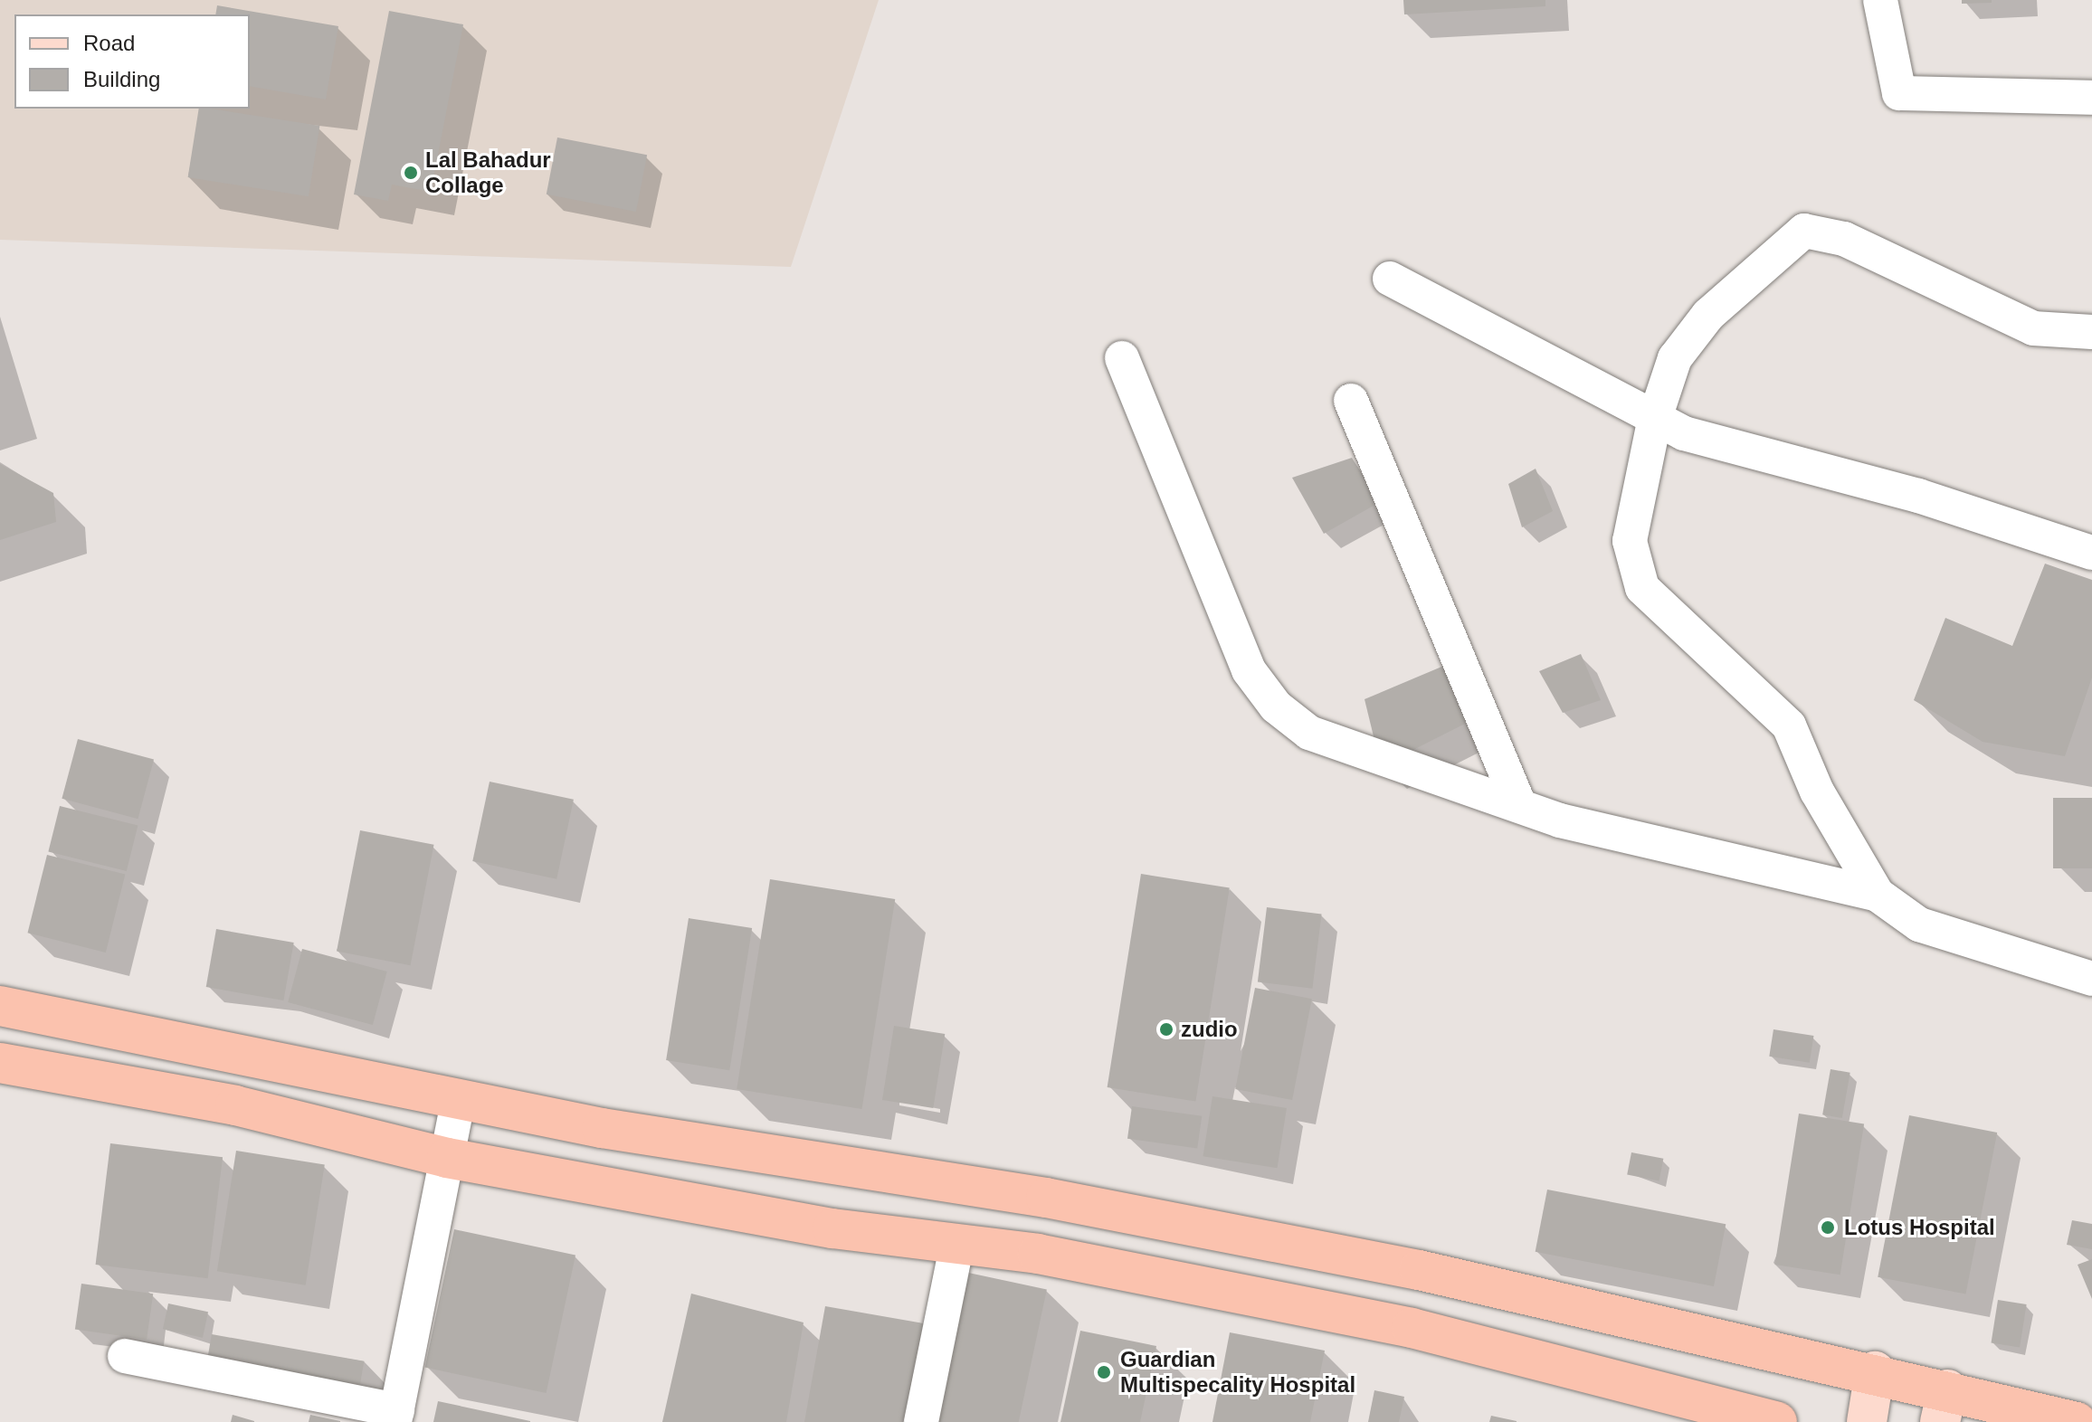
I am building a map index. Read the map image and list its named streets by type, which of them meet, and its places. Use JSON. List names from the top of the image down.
{
  "places": [
    "Lal Bahadur Collage",
    "zudio",
    "Lotus Hospital",
    "Guardian Multispecality Hospital"
  ],
  "legend": ["Road", "Building"]
}
